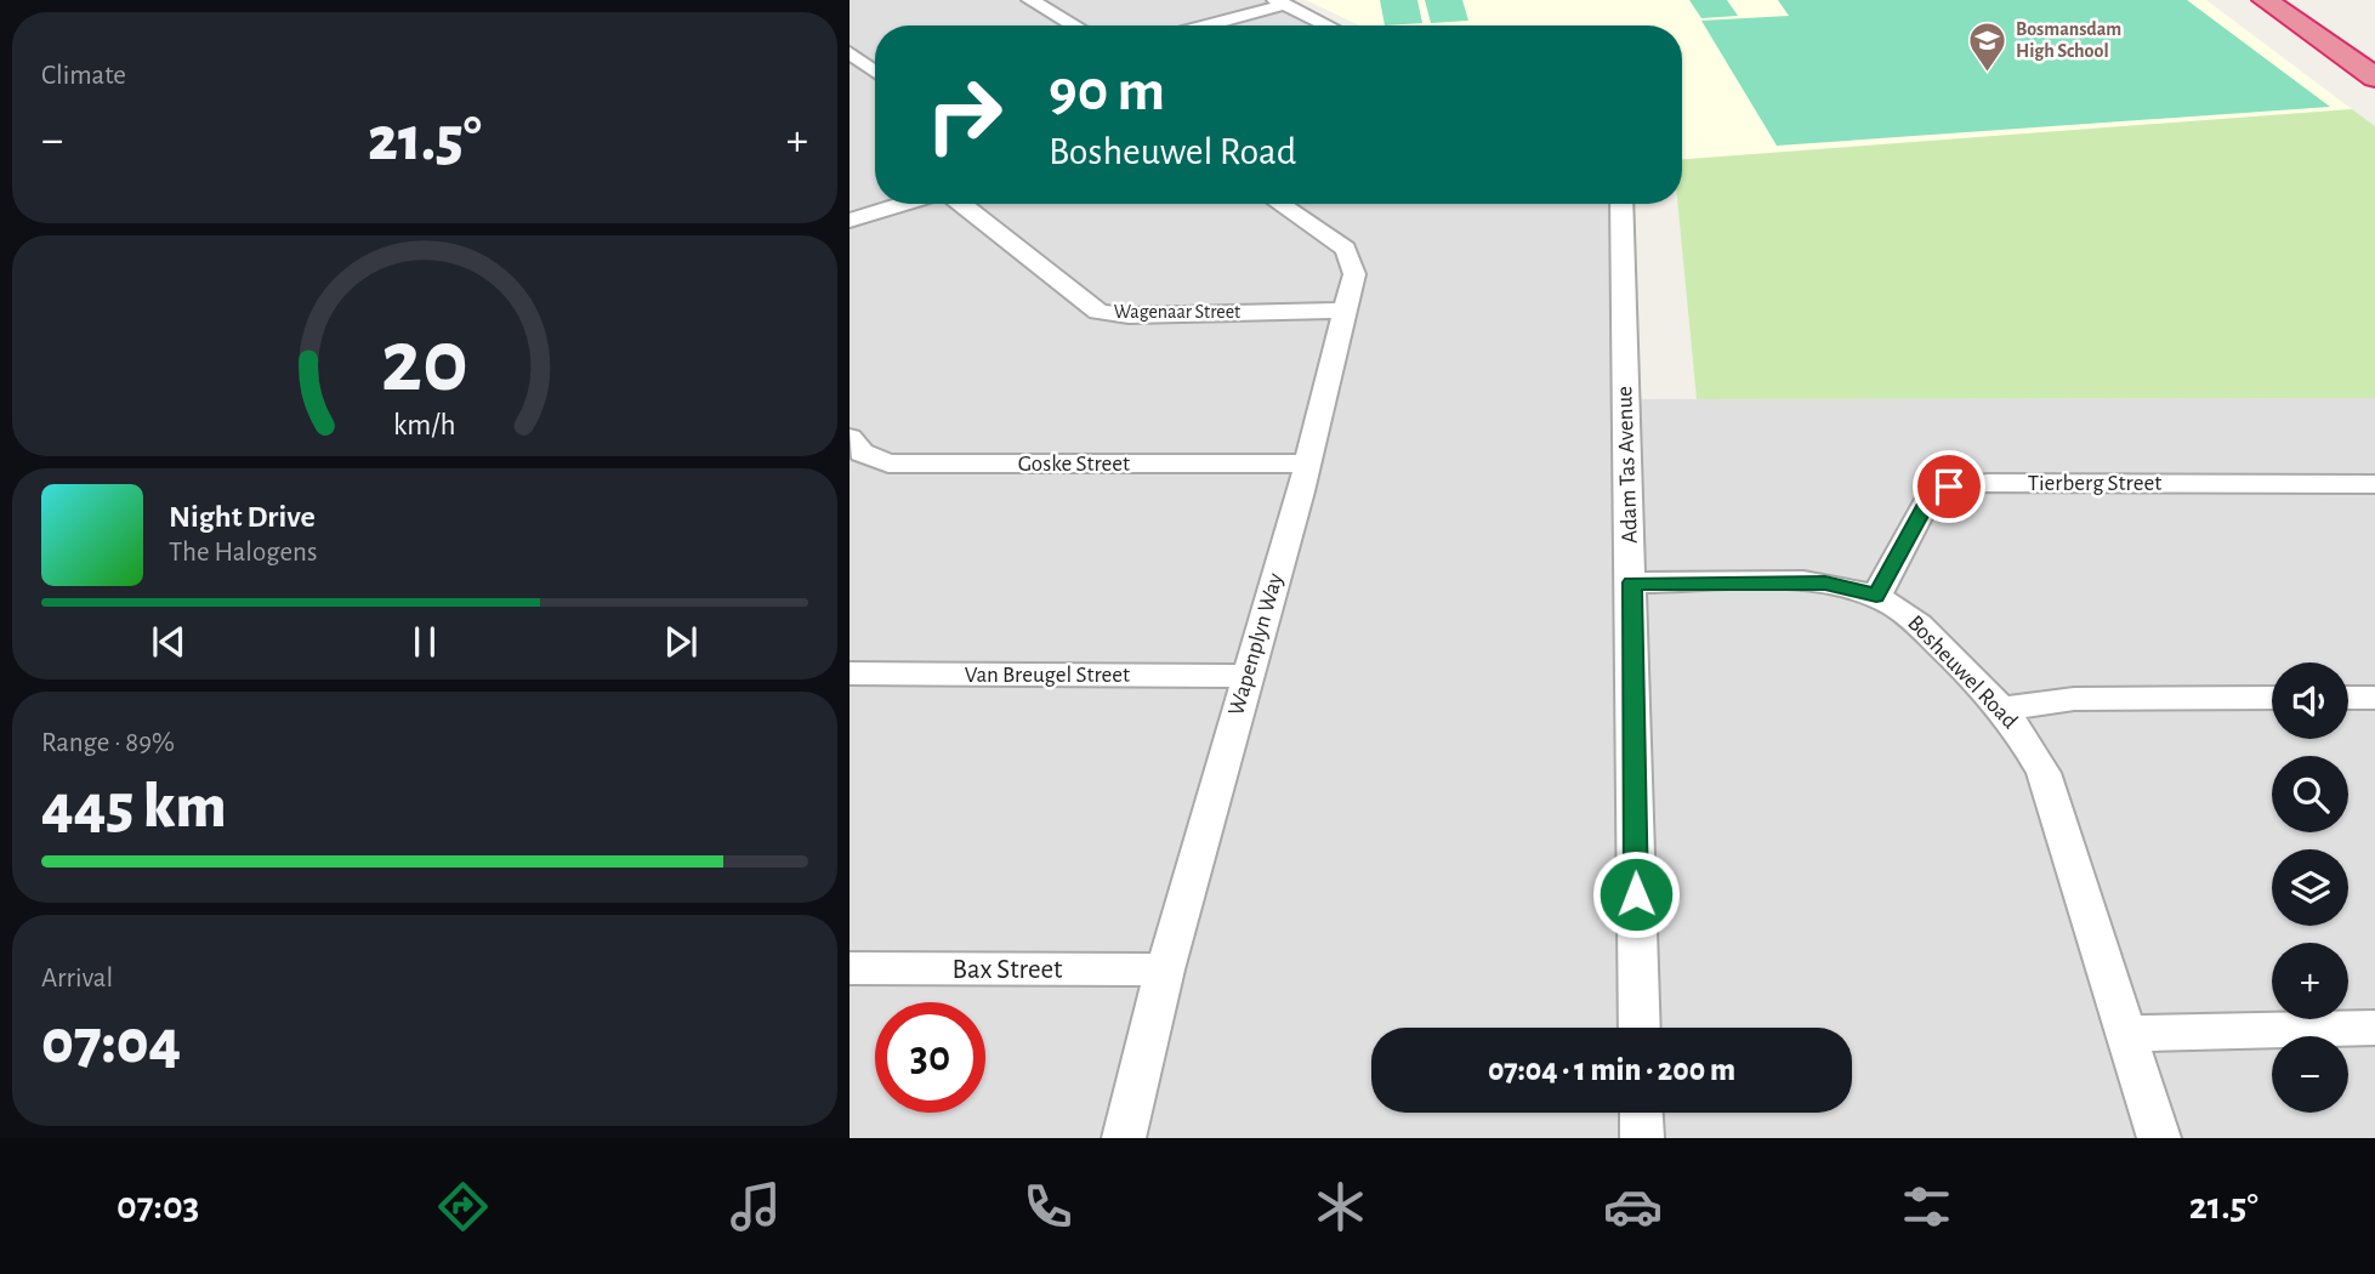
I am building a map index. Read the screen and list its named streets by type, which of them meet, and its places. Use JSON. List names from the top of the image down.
{
  "streets": {
    "street": [
      "Wagenaar Street",
      "Goske Street",
      "Adam Tas Avenue",
      "Tierberg Street",
      "Wapenplyn Way",
      "Bosheuwel Road",
      "Van Breugel Street",
      "Bax Street"
    ]
  },
  "crossings": [
    ["Wagenaar Street", "Wapenplyn Way"],
    ["Goske Street", "Wapenplyn Way"],
    ["Adam Tas Avenue", "Bosheuwel Road"],
    ["Tierberg Street", "Bosheuwel Road"],
    ["Wapenplyn Way", "Van Breugel Street"],
    ["Wapenplyn Way", "Bax Street"]
  ],
  "places": {
    "school or university": ["Bosmansdam High School"]
  },
  "page": {
    "tile": [
      "Climate",
      ["Range · 89%", "445 km"],
      ["Arrival", "07:04"]
    ],
    "turn": ["90 m", "Bosheuwel Road"],
    "heat": ["−", "21.5°", "+"],
    "song": ["Night Drive", "The Halogens"],
    "map_buttons": ["+", "−"],
    "limit": "30",
    "trip": "07:04 · 1 min · 200 m",
    "tabs": ["07:03", "21.5°"],
    "gauge": ["20", "km/h"]
  }
}
